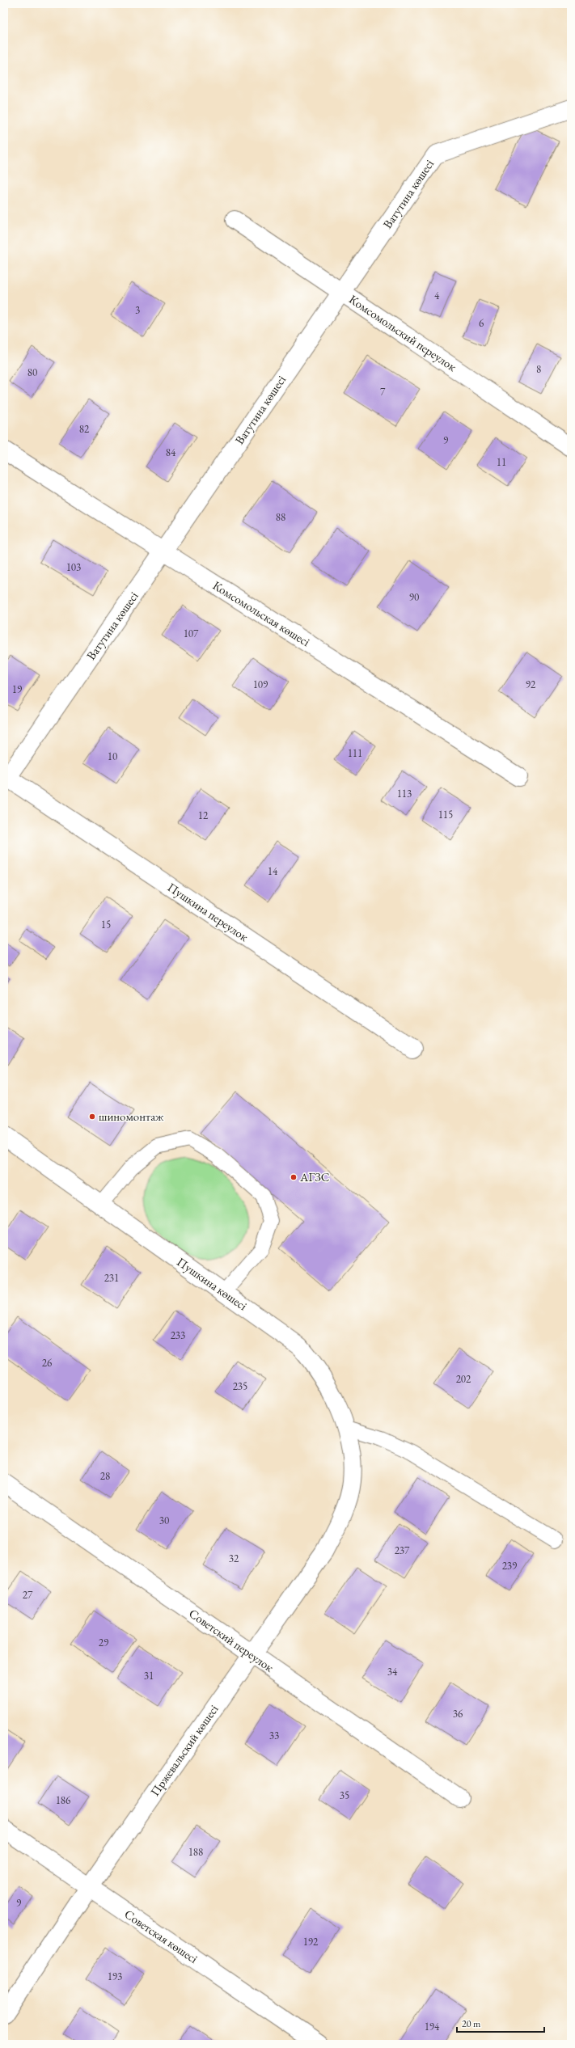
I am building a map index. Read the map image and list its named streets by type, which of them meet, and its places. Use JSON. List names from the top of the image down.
{
  "streets": {
    "street": [
      "Ватутина көшесі",
      "Комсомольский переулок",
      "Комсомольская көшесі",
      "Пушкина переулок",
      "Пушкина көшесі",
      "Советский переулок",
      "Пржевальский көшесі",
      "Советская көшесі"
    ]
  },
  "crossings": [
    ["Ватутина көшесі", "Комсомольский переулок"],
    ["Ватутина көшесі", "Комсомольская көшесі"],
    ["Ватутина көшесі", "Пушкина переулок"],
    ["Пушкина көшесі", "Пржевальский көшесі"],
    ["Советский переулок", "Пржевальский көшесі"],
    ["Пржевальский көшесі", "Советская көшесі"]
  ],
  "places": ["шиномонтаж", "АГЗС"],
  "house_numbers": [
    "4",
    "3",
    "6",
    "8",
    "80",
    "7",
    "82",
    "9",
    "84",
    "11",
    "88",
    "103",
    "90",
    "107",
    "109",
    "92",
    "19",
    "111",
    "10",
    "113",
    "115",
    "12",
    "14",
    "15",
    "231",
    "233",
    "26",
    "202",
    "235",
    "28",
    "30",
    "237",
    "32",
    "239",
    "27",
    "29",
    "34",
    "31",
    "36",
    "33",
    "35",
    "186",
    "188",
    "9",
    "192",
    "193",
    "194"
  ],
  "scale_bar": "20 m"
}
